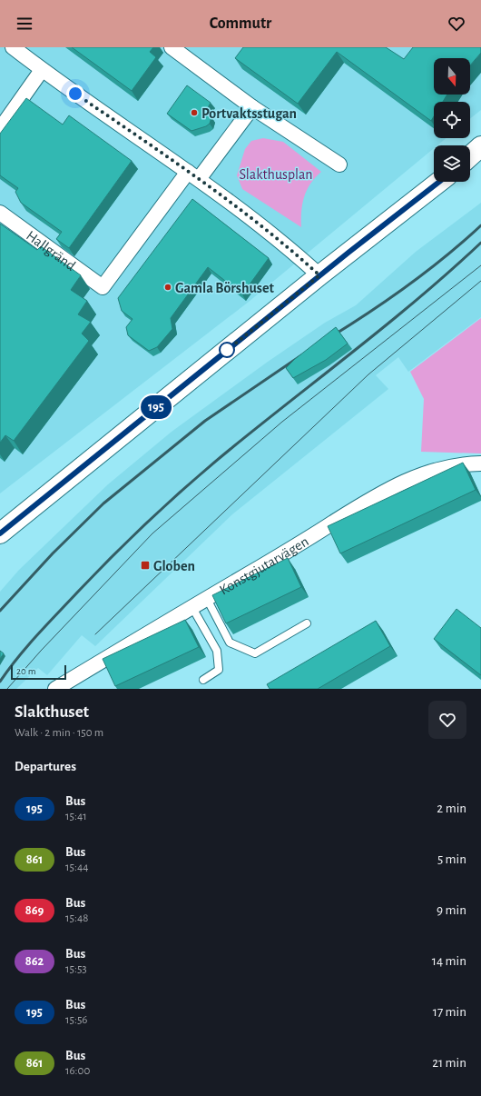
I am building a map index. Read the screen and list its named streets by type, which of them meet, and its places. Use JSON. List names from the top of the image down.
{
  "streets": {
    "street": ["Hallgränd", "Konstgjutarvägen"]
  },
  "parks": ["Slakthusplan"],
  "places": {
    "other": ["Portvaktsstugan", "Gamla Börshuset"],
    "transit": ["Globen"]
  },
  "lines": ["bus line 195"],
  "scale_bar": "20 m",
  "north": "bottom",
  "page": {
    "header": "Commutr",
    "on_map": "195",
    "scale": "20 m",
    "heading": [
      ["Slakthuset", "Walk · 2 min · 150 m"],
      "Departures"
    ],
    "list": [
      {
        "mark": "195",
        "name": "Bus",
        "note": "15:41",
        "value": "2 min"
      },
      {
        "mark": "861",
        "name": "Bus",
        "note": "15:44",
        "value": "5 min"
      },
      {
        "mark": "869",
        "name": "Bus",
        "note": "15:48",
        "value": "9 min"
      },
      {
        "mark": "862",
        "name": "Bus",
        "note": "15:53",
        "value": "14 min"
      },
      {
        "mark": "195",
        "name": "Bus",
        "note": "15:56",
        "value": "17 min"
      },
      {
        "mark": "861",
        "name": "Bus",
        "note": "16:00",
        "value": "21 min"
      }
    ]
  }
}
